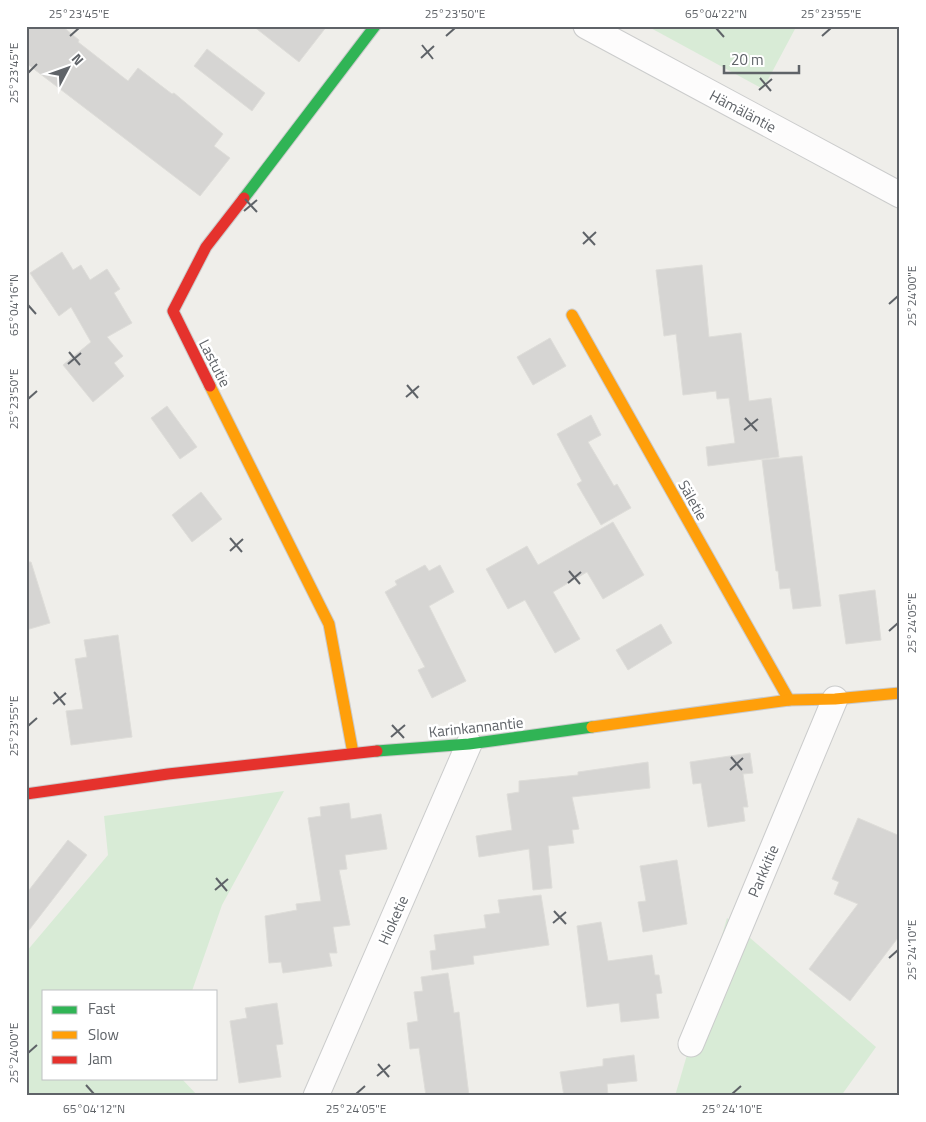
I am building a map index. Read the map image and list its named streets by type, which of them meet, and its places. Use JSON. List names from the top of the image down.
{
  "streets": {
    "street": [
      "Hämäläntie",
      "Lastutie",
      "Säletie",
      "Karinkannantie",
      "Parkkitie",
      "Hioketie"
    ]
  },
  "crossings": [
    ["Lastutie", "Karinkannantie"],
    ["Säletie", "Karinkannantie"],
    ["Karinkannantie", "Parkkitie"],
    ["Karinkannantie", "Hioketie"]
  ],
  "legend": ["Fast", "Slow", "Jam"],
  "scale_bar": "20 m",
  "north": "top right",
  "coordinates": [
    "25°23'45\"E",
    "25°23'50\"E",
    "65°04'22\"N",
    "25°23'55\"E",
    "25°24'00\"E",
    "65°04'16\"N",
    "25°24'05\"E",
    "25°24'10\"E",
    "65°04'12\"N"
  ]
}
